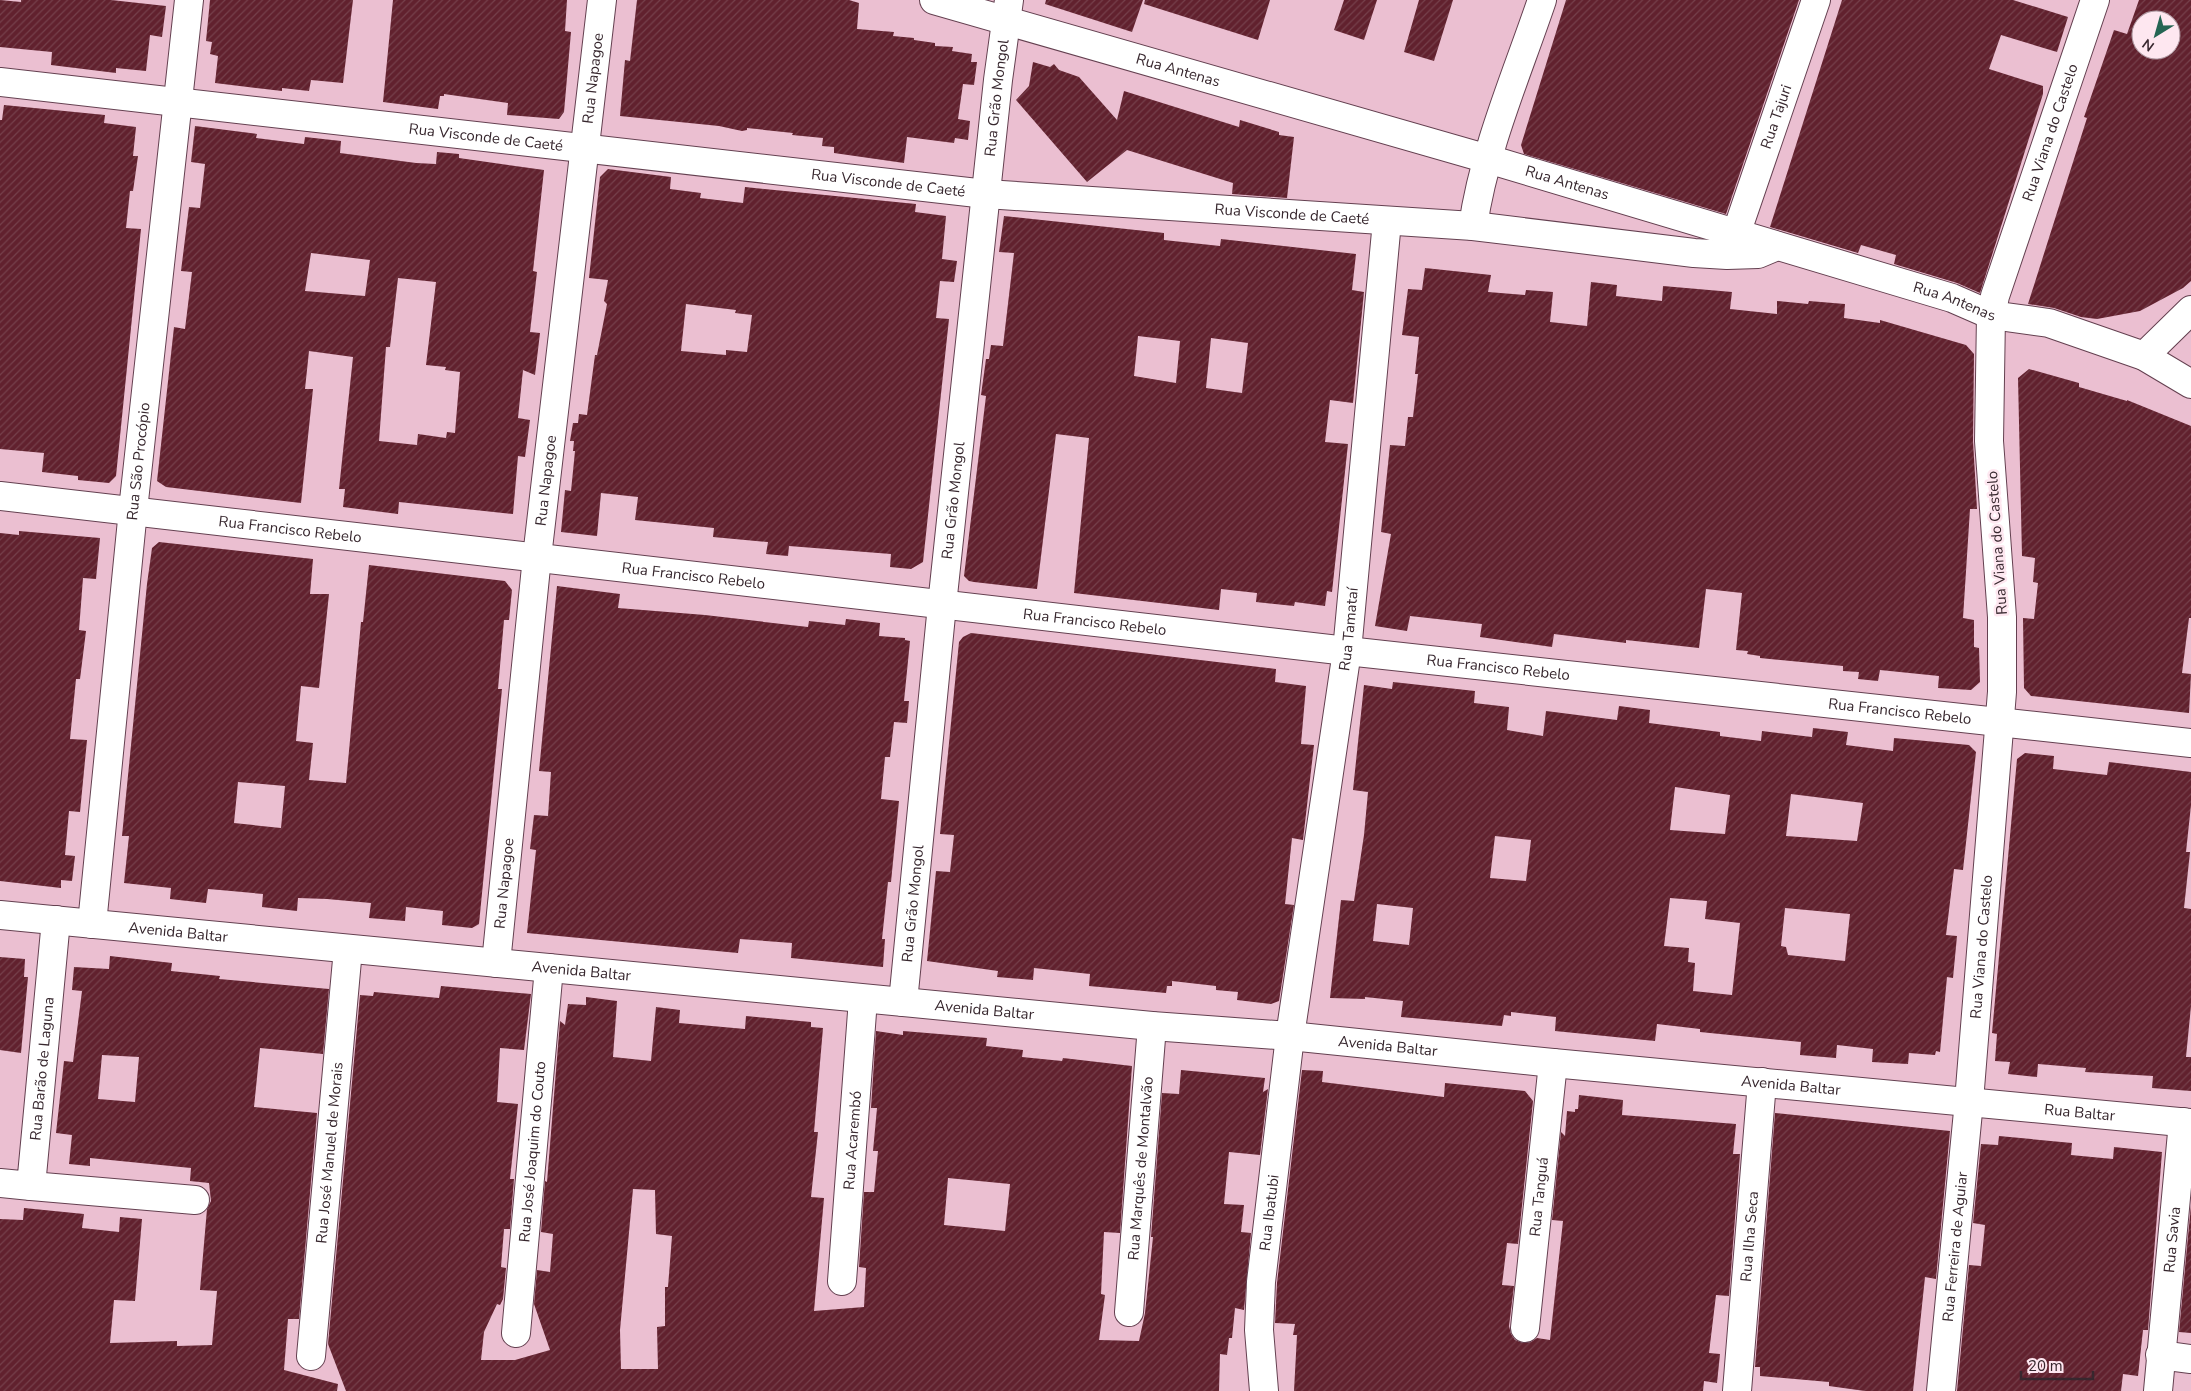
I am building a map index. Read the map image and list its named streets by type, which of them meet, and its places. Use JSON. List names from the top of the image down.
{
  "streets": {
    "street": [
      "Rua Antenas",
      "Rua Napagoe",
      "Rua Grão Mongol",
      "Rua Tajuri",
      "Rua Viana do Castelo",
      "Rua Visconde de Caeté",
      "Rua São Procópio",
      "Rua Francisco Rebelo",
      "Rua Tamataí",
      "Avenida Baltar",
      "Rua Barão de Laguna",
      "Rua Baltar",
      "Rua Acarembó",
      "Rua José Joaquim do Couto",
      "Rua José Manuel de Morais",
      "Rua Marquês de Montalvão",
      "Rua Tanguá",
      "Rua Ibatubi",
      "Rua Ilha Seca",
      "Rua Savia",
      "Rua Ferreira de Aguiar"
    ]
  },
  "crossings": [
    ["Rua Antenas", "Rua Grão Mongol"],
    ["Rua Antenas", "Rua Tajuri"],
    ["Rua Antenas", "Rua Viana do Castelo"],
    ["Rua Antenas", "Rua Visconde de Caeté"],
    ["Rua Napagoe", "Rua Visconde de Caeté"],
    ["Rua Napagoe", "Rua Francisco Rebelo"],
    ["Rua Napagoe", "Avenida Baltar"],
    ["Rua Grão Mongol", "Rua Visconde de Caeté"],
    ["Rua Grão Mongol", "Rua Francisco Rebelo"],
    ["Rua Grão Mongol", "Avenida Baltar"],
    ["Rua Viana do Castelo", "Rua Francisco Rebelo"],
    ["Rua Viana do Castelo", "Avenida Baltar"],
    ["Rua Viana do Castelo", "Rua Baltar"],
    ["Rua Viana do Castelo", "Rua Ferreira de Aguiar"],
    ["Rua Visconde de Caeté", "Rua São Procópio"],
    ["Rua Visconde de Caeté", "Rua Tamataí"],
    ["Rua São Procópio", "Rua Francisco Rebelo"],
    ["Rua São Procópio", "Avenida Baltar"],
    ["Rua Francisco Rebelo", "Rua Tamataí"],
    ["Rua Tamataí", "Avenida Baltar"],
    ["Rua Tamataí", "Rua Ibatubi"],
    ["Avenida Baltar", "Rua Barão de Laguna"],
    ["Avenida Baltar", "Rua Baltar"],
    ["Avenida Baltar", "Rua Acarembó"],
    ["Avenida Baltar", "Rua José Joaquim do Couto"],
    ["Avenida Baltar", "Rua José Manuel de Morais"],
    ["Avenida Baltar", "Rua Marquês de Montalvão"],
    ["Avenida Baltar", "Rua Tanguá"],
    ["Avenida Baltar", "Rua Ibatubi"],
    ["Avenida Baltar", "Rua Ilha Seca"],
    ["Avenida Baltar", "Rua Ferreira de Aguiar"],
    ["Rua Baltar", "Rua Savia"],
    ["Rua Baltar", "Rua Ferreira de Aguiar"]
  ],
  "scale_bar": "20 m",
  "north": "bottom left"
}
